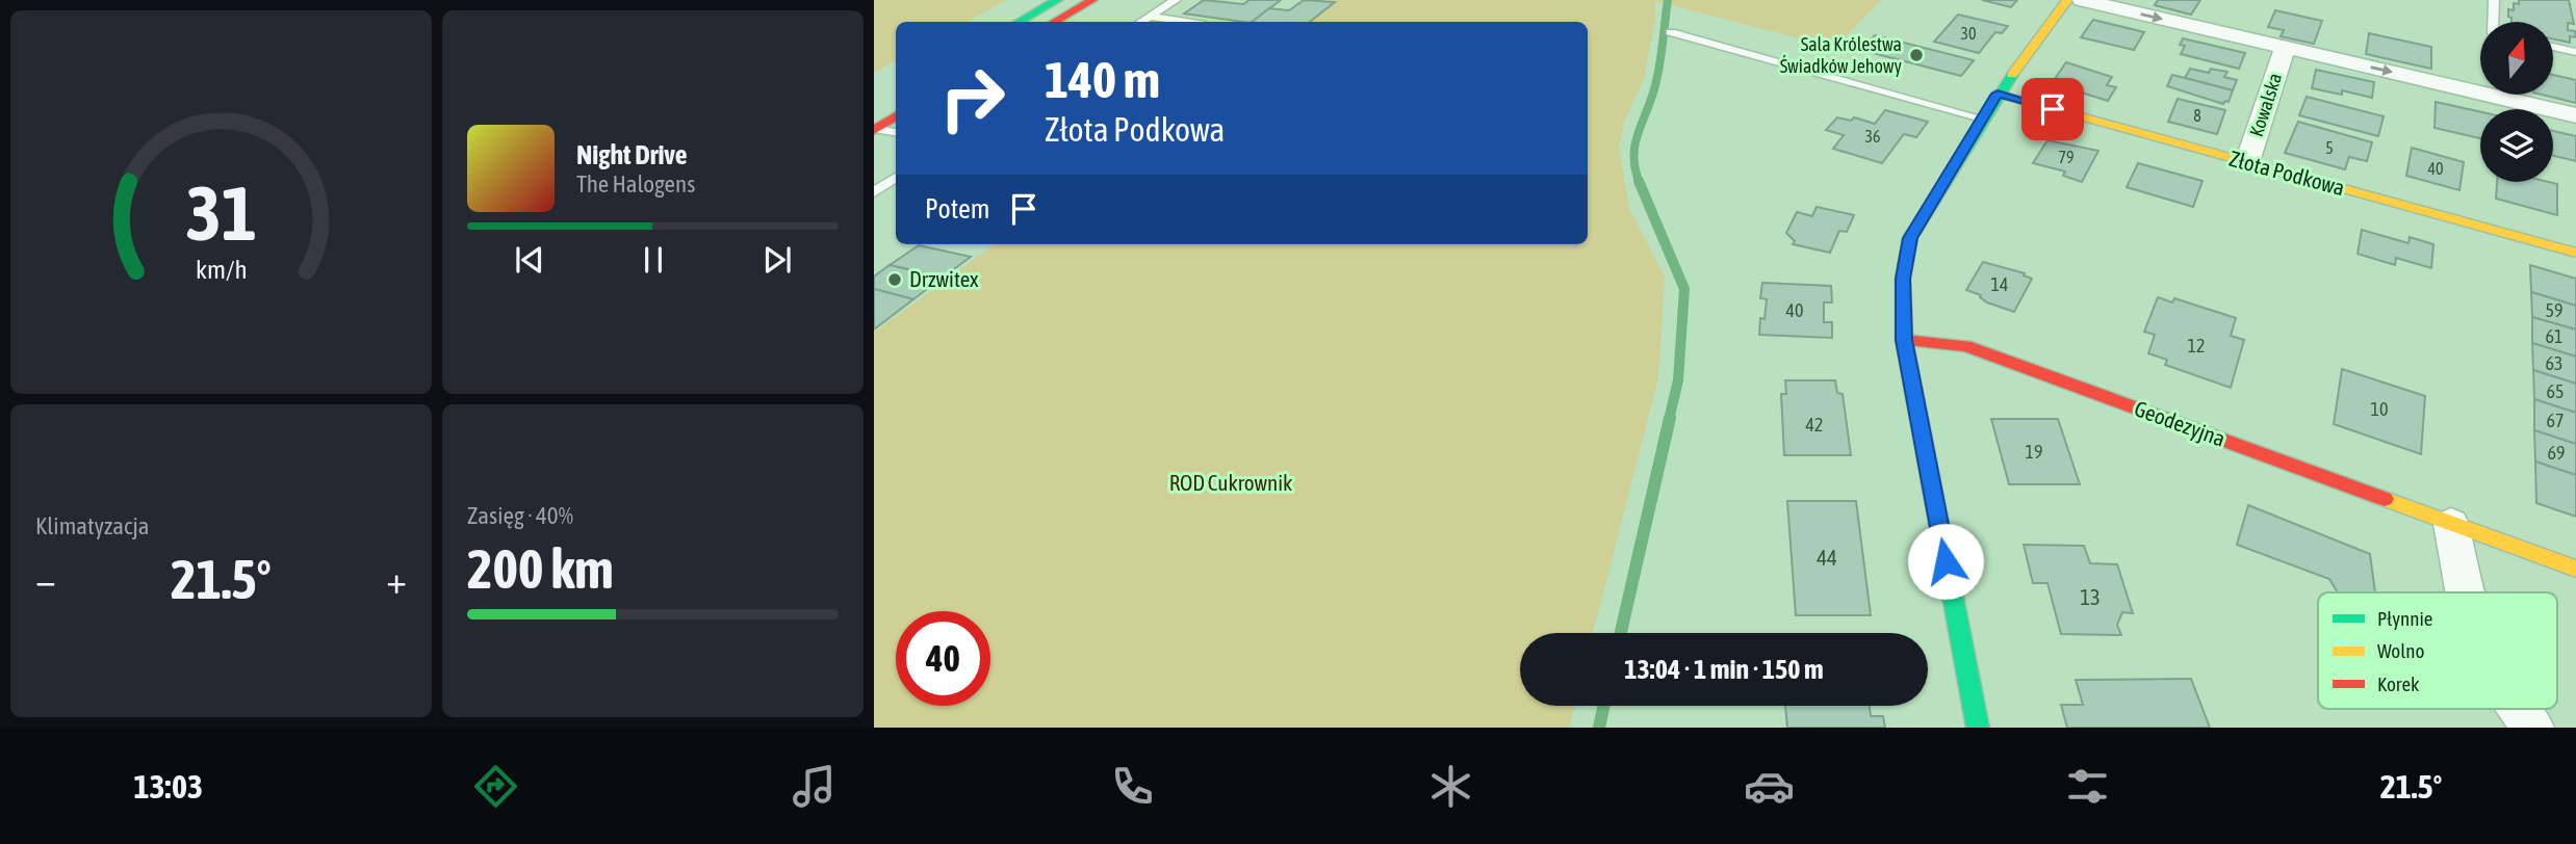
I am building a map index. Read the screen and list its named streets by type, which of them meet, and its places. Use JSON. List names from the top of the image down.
{
  "streets": {
    "street": ["Kowalska", "Złota Podkowa", "Geodezyjna"]
  },
  "crossings": [
    ["Kowalska", "Złota Podkowa"]
  ],
  "parks": ["ROD Cukrownik"],
  "places": ["Sala Królestwa Świadków Jehowy", "Drzwitex"],
  "house_numbers": [
    "30",
    "8",
    "36",
    "5",
    "79",
    "40",
    "14",
    "40",
    "59",
    "61",
    "12",
    "63",
    "65",
    "10",
    "67",
    "42",
    "19",
    "69",
    "44",
    "13"
  ],
  "legend": ["Płynnie", "Wolno", "Korek"],
  "north": "top",
  "page": {
    "turn": ["140 m", "Złota Podkowa"],
    "song": ["Night Drive", "The Halogens"],
    "then": "Potem",
    "tile": [
      "Klimatyzacja",
      ["Zasięg · 40%", "200 km"]
    ],
    "heat": ["−", "21.5°", "+"],
    "limit": "40",
    "trip": "13:04 · 1 min · 150 m",
    "tabs": ["13:03", "21.5°"],
    "gauge": ["31", "km/h"]
  }
}
